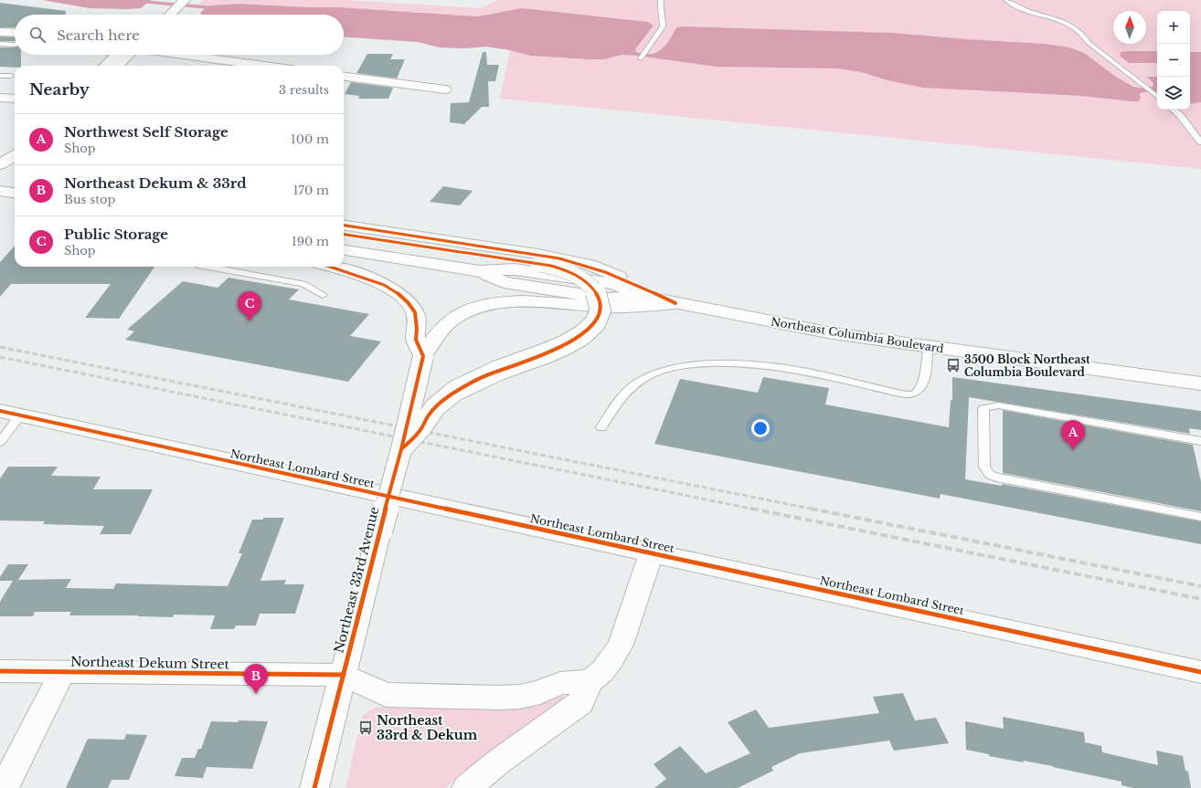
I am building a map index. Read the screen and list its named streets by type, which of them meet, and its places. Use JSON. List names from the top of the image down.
{
  "streets": {
    "main road": [
      "Northeast Columbia Boulevard",
      "Northeast Lombard Street",
      "Northeast 33rd Avenue",
      "Northeast Dekum Street"
    ]
  },
  "crossings": [
    ["Northeast Columbia Boulevard", "Northeast 33rd Avenue"],
    ["Northeast 33rd Avenue", "Northeast Dekum Street"]
  ],
  "places": {
    "bus stop": ["3500 Block Northeast Columbia Boulevard", "Northeast 33rd & Dekum"]
  },
  "north": "top",
  "page": {
    "map_buttons": ["+", "−"],
    "search": "Search here",
    "heading": ["Nearby", "3 results"],
    "list": [
      {
        "mark": "A",
        "name": "Northwest Self Storage",
        "note": "Shop",
        "value": "100 m"
      },
      {
        "mark": "B",
        "name": "Northeast Dekum & 33rd",
        "note": "Bus stop",
        "value": "170 m"
      },
      {
        "mark": "C",
        "name": "Public Storage",
        "note": "Shop",
        "value": "190 m"
      }
    ],
    "pins": ["C", "A", "B"]
  }
}
